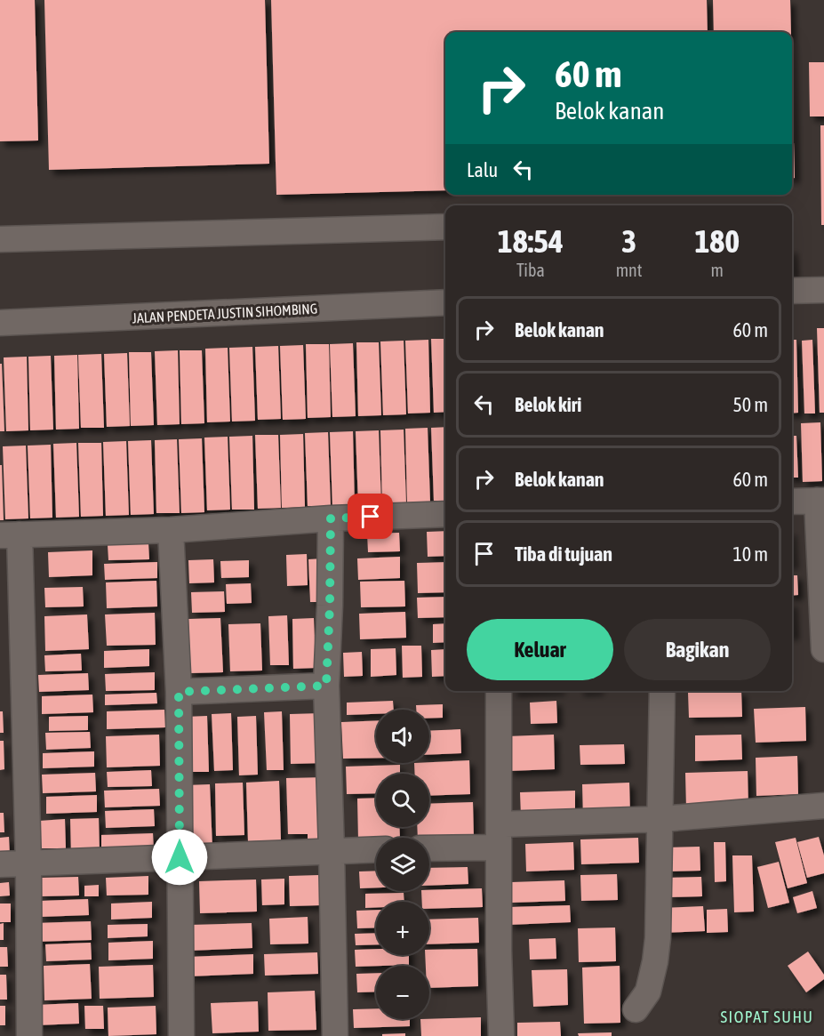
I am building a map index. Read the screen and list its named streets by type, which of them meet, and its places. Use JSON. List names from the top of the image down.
{
  "streets": {
    "street": ["JALAN PENDETA JUSTIN SIHOMBING"]
  },
  "districts": ["SIOPAT SUHU"],
  "page": {
    "turn": ["60 m", "Belok kanan"],
    "then": "Lalu",
    "eta": [
      "18:54",
      "Tiba",
      "3",
      "mnt",
      "180",
      "m"
    ],
    "list": [
      {
        "name": "Belok kanan",
        "value": "60 m"
      },
      {
        "name": "Belok kiri",
        "value": "50 m"
      },
      {
        "name": "Belok kanan",
        "value": "60 m"
      },
      {
        "name": "Tiba di tujuan",
        "value": "10 m"
      }
    ],
    "buttons": ["Keluar", "Bagikan"],
    "map_buttons": ["+", "−"]
  }
}
